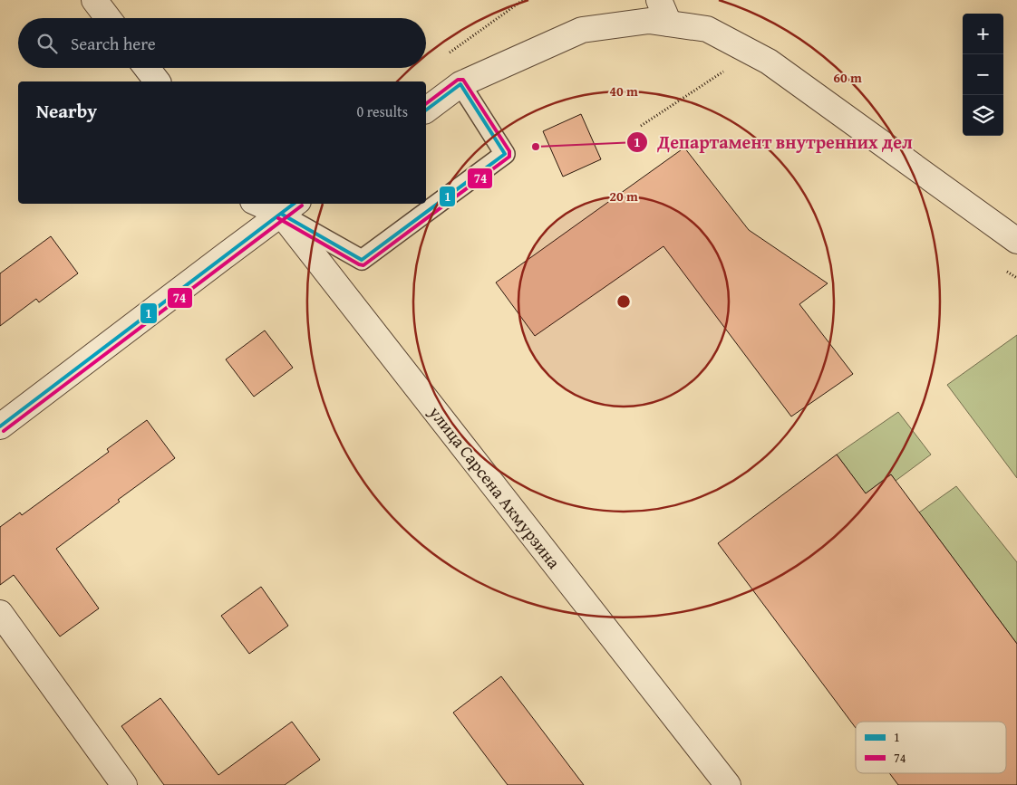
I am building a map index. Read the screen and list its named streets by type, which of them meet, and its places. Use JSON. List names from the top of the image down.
{
  "streets": {
    "street": ["улица Сарсена Акмурзина"]
  },
  "places": ["Департамент внутренних дел"],
  "lines": ["transit line 74", "transit line 1"],
  "legend": ["1", "74"],
  "page": {
    "map_buttons": ["+", "−"],
    "search": "Search here",
    "heading": ["Nearby", "0 results"]
  },
  "rings": ["60 m", "40 m", "20 m"]
}
